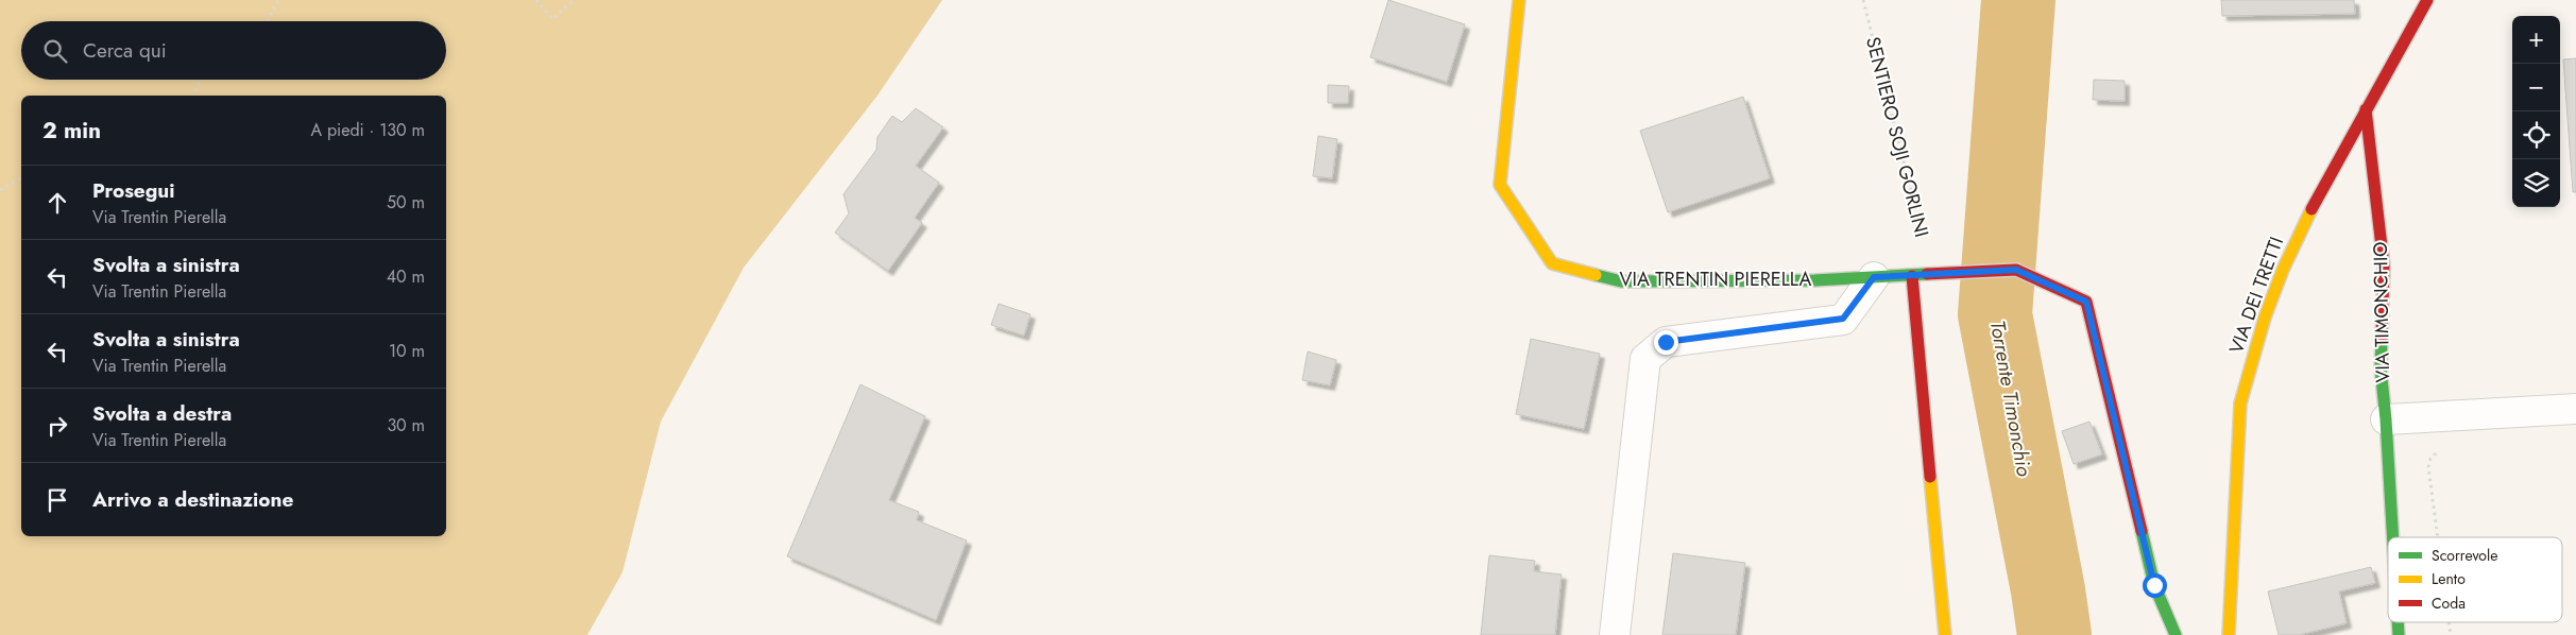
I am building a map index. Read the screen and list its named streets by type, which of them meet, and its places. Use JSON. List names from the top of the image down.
{
  "streets": {
    "street": ["VIA TRENTIN PIERELLA", "VIA DEI TRETTI", "VIA TIMONCHIO"],
    "path": ["SENTIERO SOJI GORLINI"]
  },
  "crossings": [
    ["SENTIERO SOJI GORLINI", "VIA TRENTIN PIERELLA"],
    ["VIA DEI TRETTI", "VIA TIMONCHIO"]
  ],
  "water": ["Torrente Timonchio"],
  "legend": ["Scorrevole", "Lento", "Coda"],
  "page": {
    "map_buttons": ["+", "−"],
    "search": "Cerca qui",
    "heading": ["2 min", "A piedi · 130 m"],
    "list": [
      ["Prosegui", "Via Trentin Pierella", "50 m"],
      ["Svolta a sinistra", "Via Trentin Pierella", "40 m"],
      ["Svolta a sinistra", "Via Trentin Pierella", "10 m"],
      ["Svolta a destra", "Via Trentin Pierella", "30 m"],
      "Arrivo a destinazione"
    ]
  }
}
